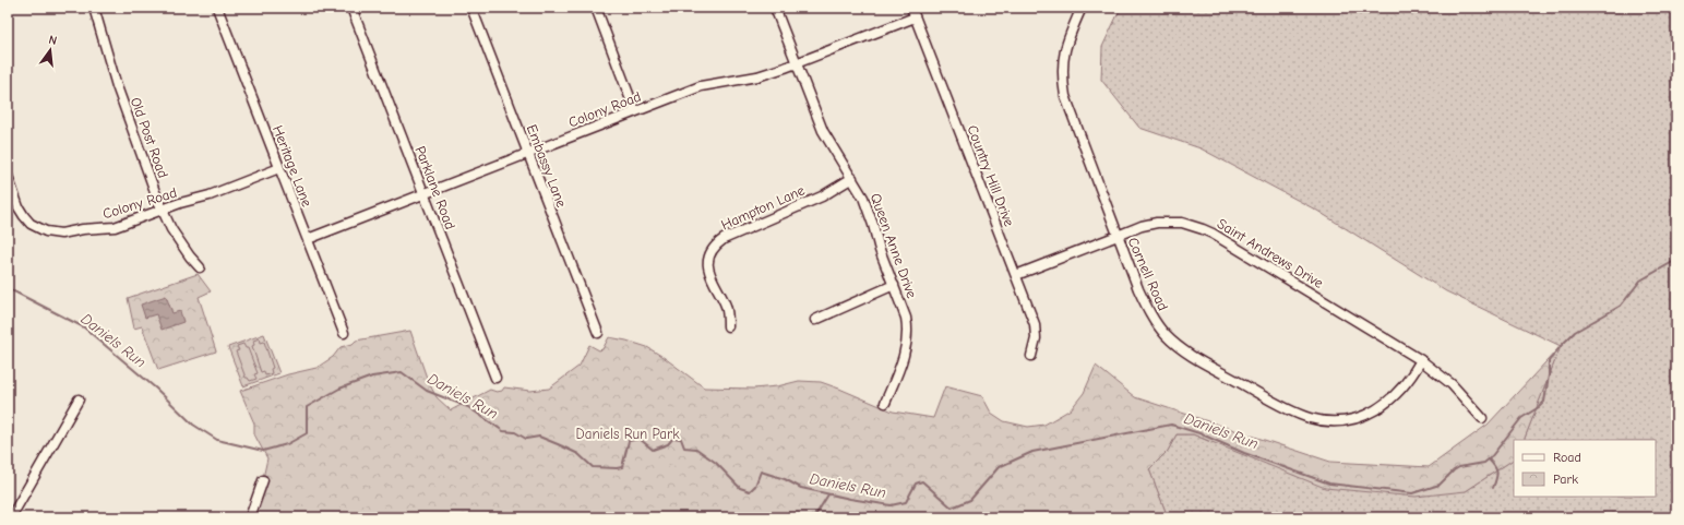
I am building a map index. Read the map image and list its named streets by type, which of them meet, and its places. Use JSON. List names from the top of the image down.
{
  "streets": {
    "street": [
      "Colony Road",
      "Old Post Road",
      "Heritage Lane",
      "Embassy Lane",
      "Country Hill Drive",
      "Parklane Road",
      "Hampton Lane",
      "Queen Anne Drive",
      "Saint Andrews Drive",
      "Cornell Road"
    ]
  },
  "crossings": [
    ["Colony Road", "Old Post Road"],
    ["Colony Road", "Heritage Lane"],
    ["Colony Road", "Embassy Lane"],
    ["Colony Road", "Country Hill Drive"],
    ["Colony Road", "Parklane Road"],
    ["Colony Road", "Queen Anne Drive"],
    ["Country Hill Drive", "Saint Andrews Drive"],
    ["Hampton Lane", "Queen Anne Drive"],
    ["Saint Andrews Drive", "Cornell Road"]
  ],
  "water": ["Daniels Run"],
  "parks": ["Daniels Run Park"],
  "legend": ["Road", "Park"],
  "north": "top"
}
